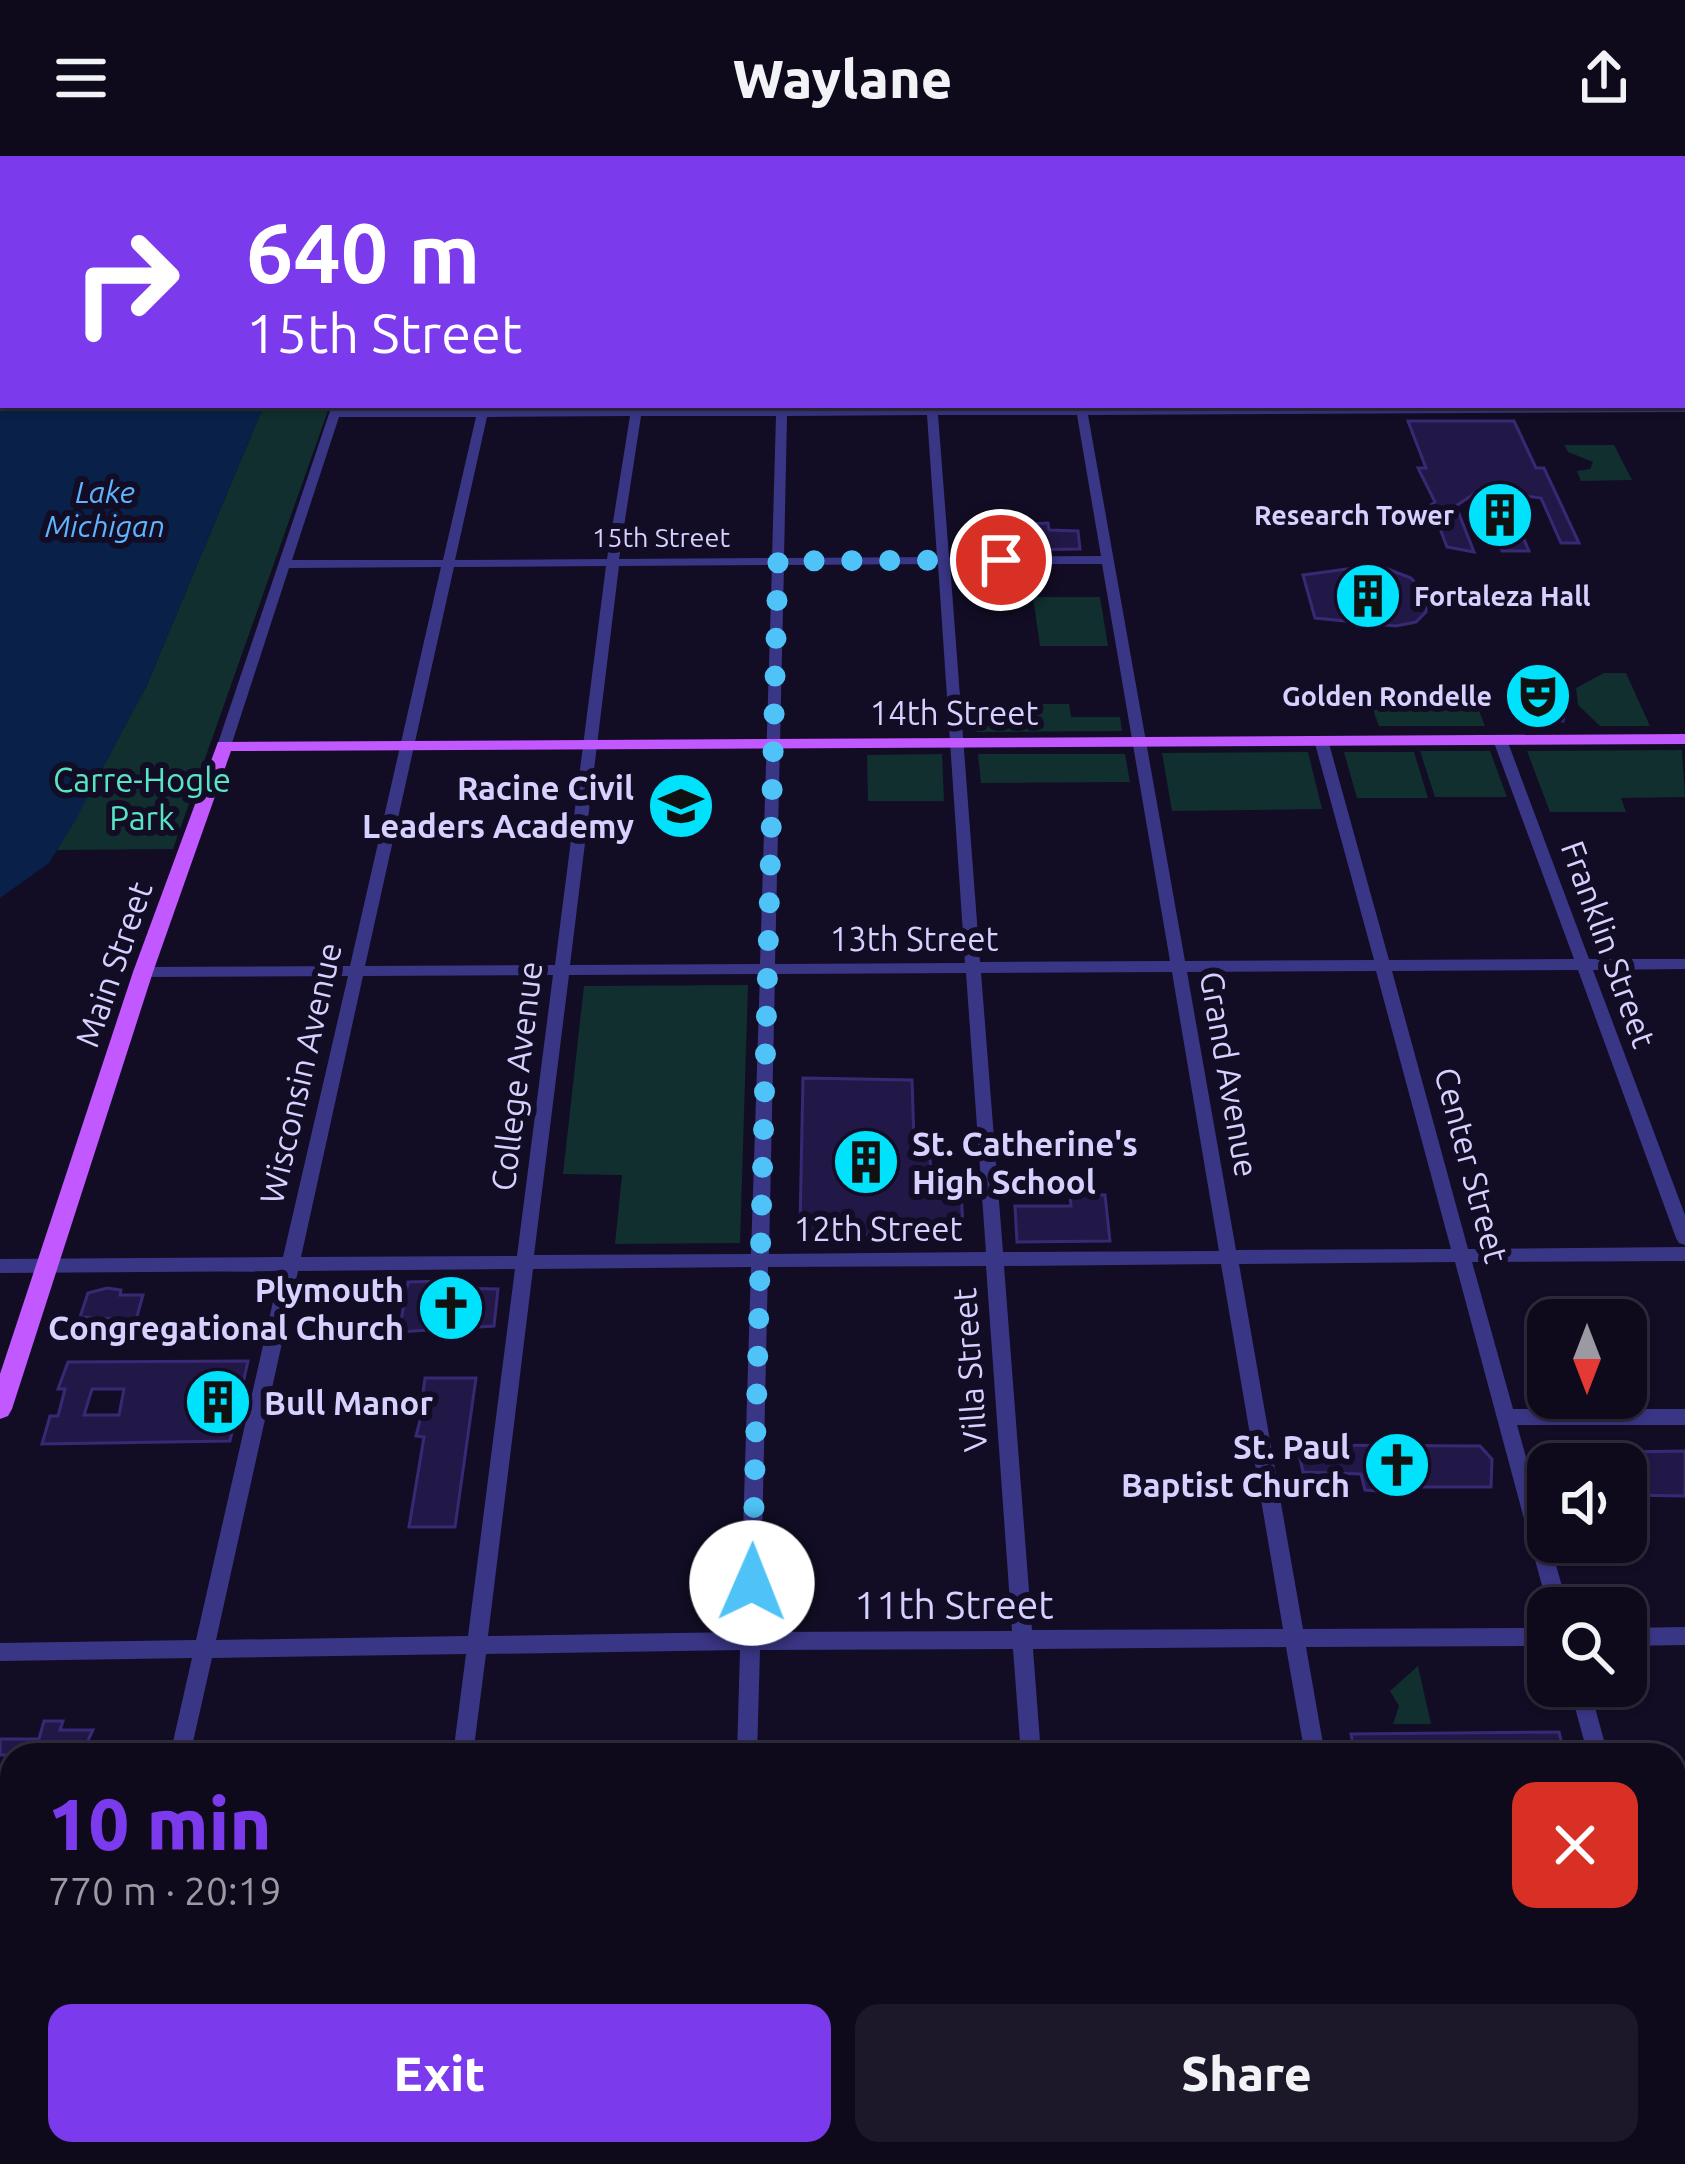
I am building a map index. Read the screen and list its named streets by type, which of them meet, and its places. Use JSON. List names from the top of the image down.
{
  "streets": {
    "main road": ["14th Street", "Main Street"],
    "street": [
      "15th Street",
      "13th Street",
      "Franklin Street",
      "Wisconsin Avenue",
      "Grand Avenue",
      "College Avenue",
      "Center Street",
      "12th Street",
      "Villa Street",
      "11th Street"
    ]
  },
  "crossings": [
    ["15th Street", "Main Street"],
    ["15th Street", "Wisconsin Avenue"],
    ["15th Street", "Grand Avenue"],
    ["15th Street", "College Avenue"],
    ["15th Street", "Villa Street"],
    ["14th Street", "Franklin Street"],
    ["14th Street", "Main Street"],
    ["14th Street", "Wisconsin Avenue"],
    ["14th Street", "Grand Avenue"],
    ["14th Street", "College Avenue"],
    ["14th Street", "Center Street"],
    ["14th Street", "Villa Street"],
    ["13th Street", "Franklin Street"],
    ["13th Street", "Main Street"],
    ["13th Street", "Wisconsin Avenue"],
    ["13th Street", "Grand Avenue"],
    ["13th Street", "College Avenue"],
    ["13th Street", "Center Street"],
    ["13th Street", "Villa Street"],
    ["Main Street", "12th Street"],
    ["Wisconsin Avenue", "12th Street"],
    ["Wisconsin Avenue", "11th Street"],
    ["Grand Avenue", "12th Street"],
    ["Grand Avenue", "11th Street"],
    ["College Avenue", "12th Street"],
    ["College Avenue", "11th Street"],
    ["Center Street", "12th Street"],
    ["12th Street", "Villa Street"],
    ["Villa Street", "11th Street"]
  ],
  "water": ["Lake Michigan"],
  "parks": ["Carre-Hogle Park"],
  "places": {
    "building": [
      "Research Tower",
      "Fortaleza Hall",
      "St. Catherine's High School",
      "Bull Manor"
    ],
    "theatre": ["Golden Rondelle"],
    "school or university": ["Racine Civil Leaders Academy"],
    "church": ["Plymouth Congregational Church", "St. Paul Baptist Church"]
  },
  "north": "bottom",
  "page": {
    "header": "Waylane",
    "turn": ["640 m", "15th Street"],
    "heading": ["10 min", "770 m · 20:19"],
    "buttons": ["Exit", "Share"]
  }
}
